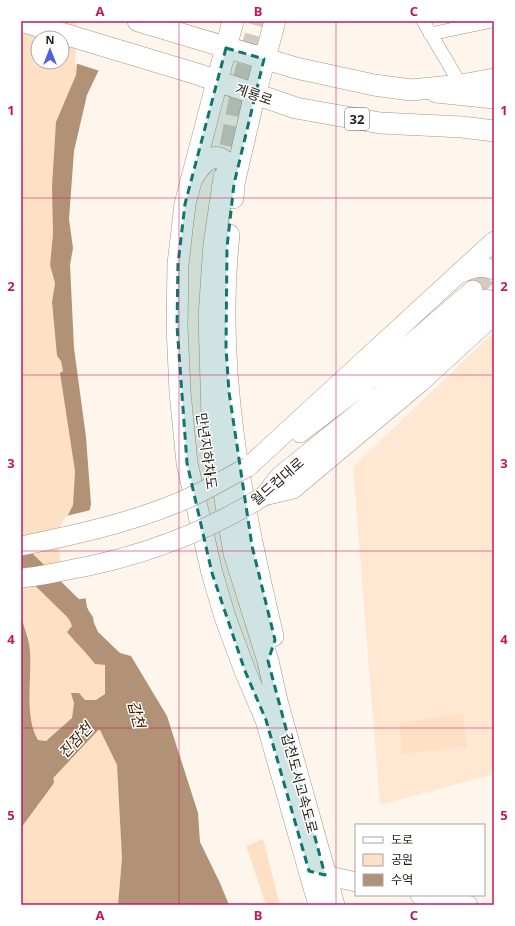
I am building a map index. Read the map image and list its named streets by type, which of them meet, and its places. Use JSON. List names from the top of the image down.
{
  "streets": {
    "main road": [
      "계룡로",
      "32",
      "만년지하차도",
      "갑천도시고속도로"
    ],
    "street": ["월드컵대로"]
  },
  "crossings": [
    ["만년지하차도", "갑천도시고속도로"]
  ],
  "water": ["갑천", "진잠천"],
  "legend": ["도로", "공원", "수역"],
  "north": "top",
  "grid": {
    "columns": ["A", "B", "C"],
    "rows": [
      "1",
      "2",
      "3",
      "4",
      "5"
    ]
  }
}
